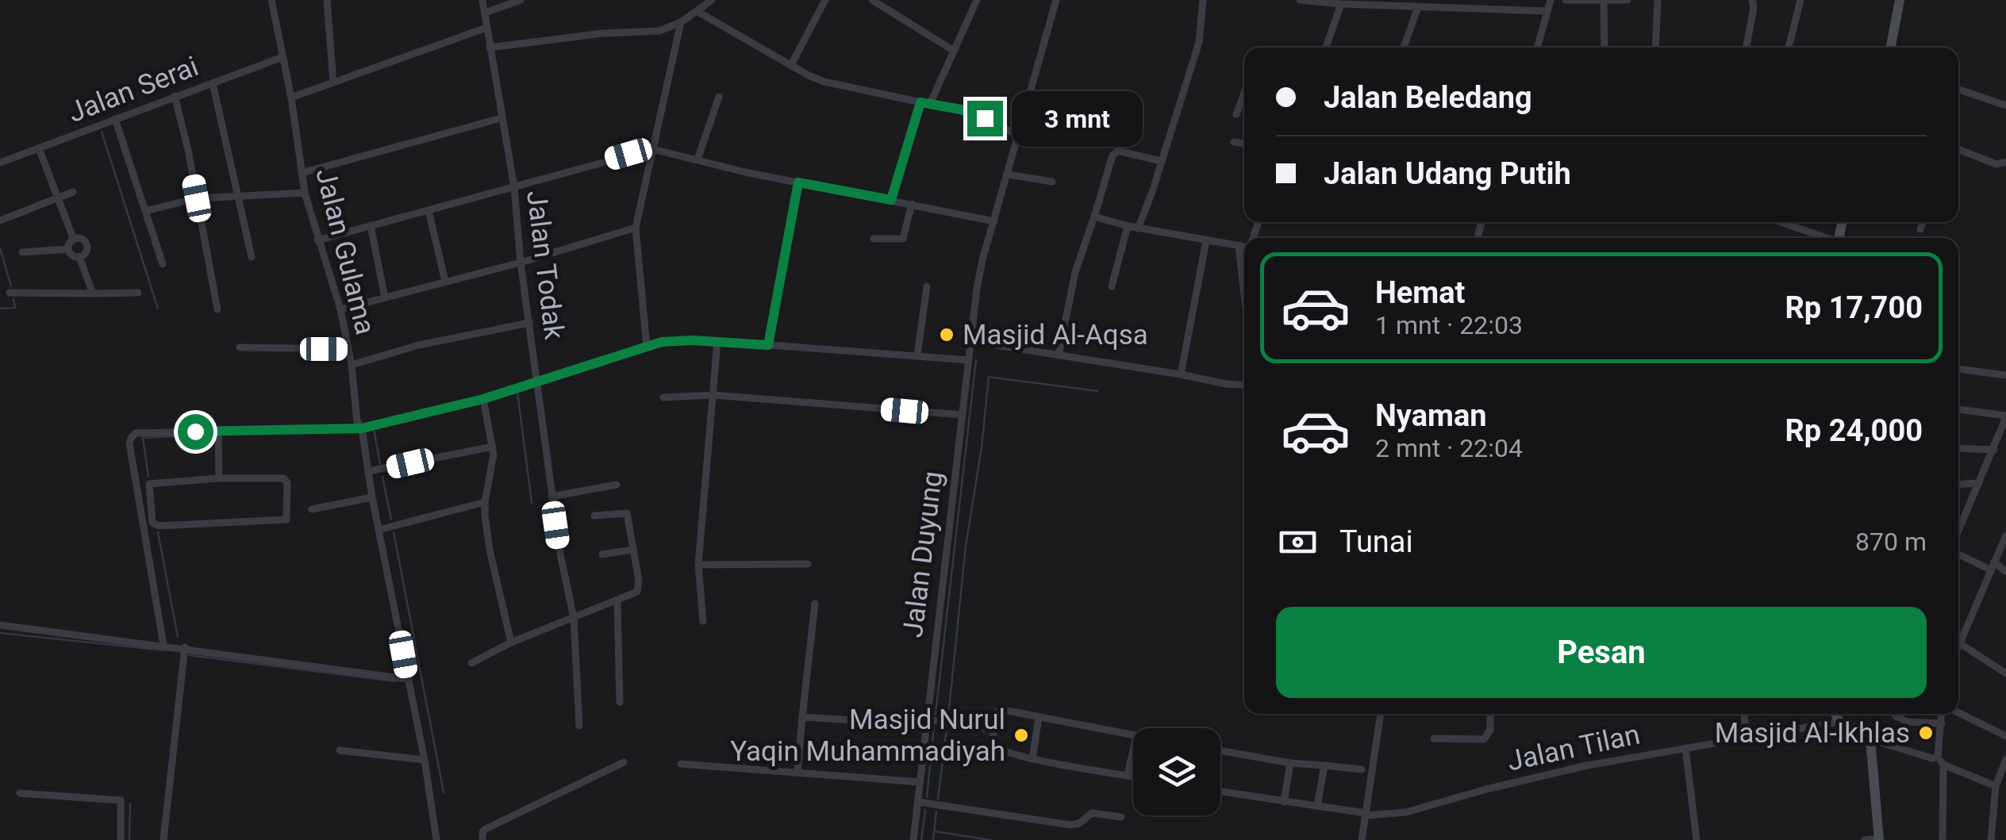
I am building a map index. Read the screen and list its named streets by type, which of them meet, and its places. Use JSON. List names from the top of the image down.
{
  "streets": {
    "street": [
      "Jalan Serai",
      "Jalan Gulama",
      "Jalan Todak",
      "Jalan Duyung",
      "Jalan Tilan"
    ]
  },
  "crossings": [
    ["Jalan Serai", "Jalan Gulama"]
  ],
  "places": ["Masjid Al-Aqsa", "Masjid Al-Ikhlas", "Masjid Nurul Yaqin Muhammadiyah"],
  "page": {
    "banner": ["Jalan Beledang", "Jalan Udang Putih"],
    "bubble": "3 mnt",
    "list": [
      {
        "name": "Hemat",
        "note": "1 mnt · 22:03",
        "value": "Rp 17,700"
      },
      {
        "name": "Nyaman",
        "note": "2 mnt · 22:04",
        "value": "Rp 24,000"
      }
    ],
    "pay": ["Tunai", "870 m"],
    "buttons": "Pesan"
  }
}
